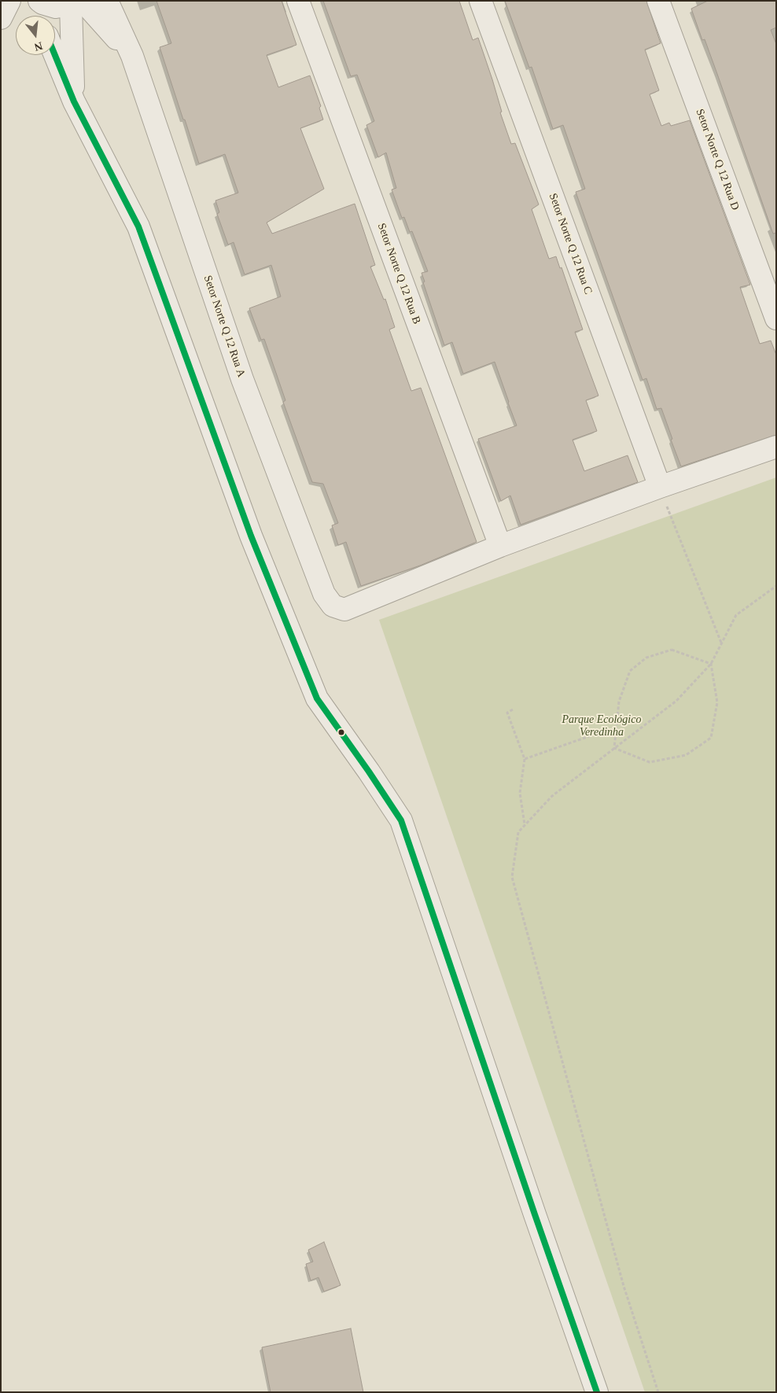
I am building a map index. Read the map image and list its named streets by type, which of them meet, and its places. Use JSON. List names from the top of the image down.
{
  "streets": {
    "street": [
      "Setor Norte Q 12 Rua D",
      "Setor Norte Q 12 Rua C",
      "Setor Norte Q 12 Rua B",
      "Setor Norte Q 12 Rua A"
    ]
  },
  "crossings": [
    ["Setor Norte Q 12 Rua B", "Setor Norte Q 12 Rua A"]
  ],
  "parks": ["Parque Ecológico Veredinha"],
  "north": "bottom"
}
